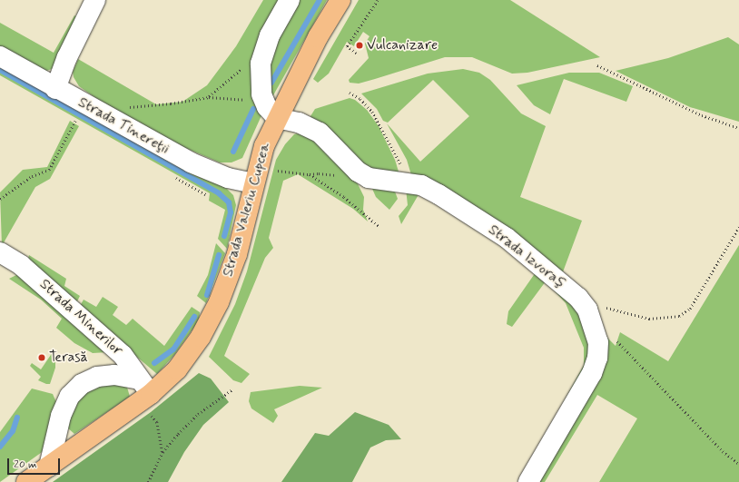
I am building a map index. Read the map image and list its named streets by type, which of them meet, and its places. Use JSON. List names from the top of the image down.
{
  "streets": {
    "main road": ["Strada Valeriu Cupcea"],
    "street": ["Strada Tinereţii", "Strada Izvoraş", "Strada Minerilor"]
  },
  "crossings": [
    ["Strada Tinereţii", "Strada Valeriu Cupcea"],
    ["Strada Valeriu Cupcea", "Strada Izvoraş"],
    ["Strada Valeriu Cupcea", "Strada Minerilor"]
  ],
  "places": ["Vulcanizare", "Terasă"],
  "scale_bar": "20 m"
}
